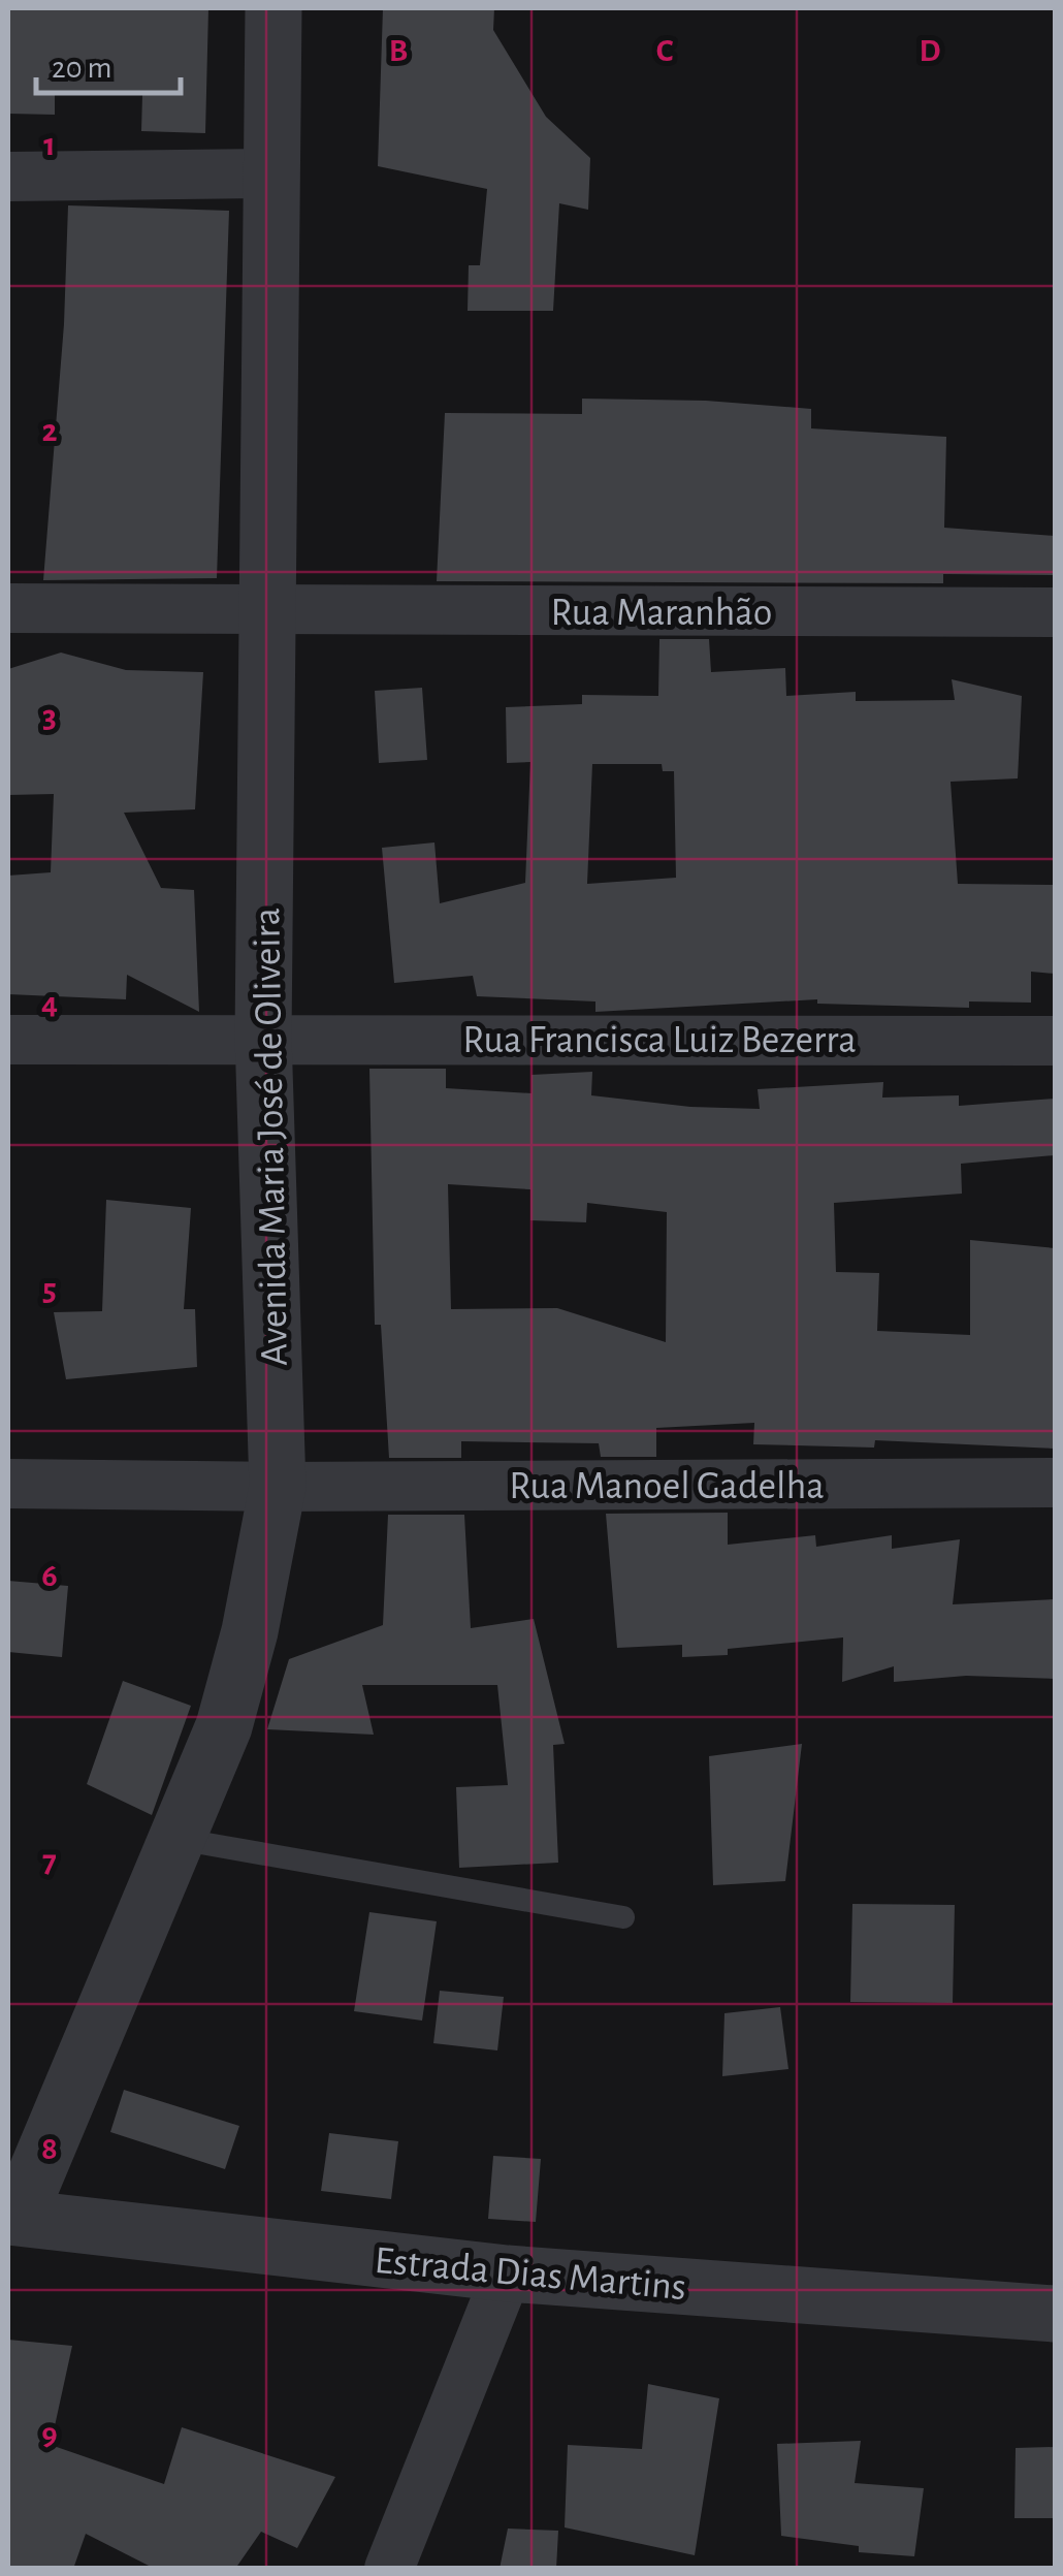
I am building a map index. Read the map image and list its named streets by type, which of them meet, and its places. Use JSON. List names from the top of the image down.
{
  "streets": {
    "street": [
      "Rua Maranhão",
      "Rua Francisca Luiz Bezerra",
      "Avenida Maria José de Oliveira",
      "Rua Manoel Gadelha",
      "Estrada Dias Martins"
    ]
  },
  "crossings": [
    ["Rua Maranhão", "Avenida Maria José de Oliveira"],
    ["Rua Francisca Luiz Bezerra", "Avenida Maria José de Oliveira"],
    ["Avenida Maria José de Oliveira", "Rua Manoel Gadelha"],
    ["Avenida Maria José de Oliveira", "Estrada Dias Martins"]
  ],
  "scale_bar": "20 m",
  "grid": {
    "columns": ["B", "C", "D"],
    "rows": [
      "1",
      "2",
      "3",
      "4",
      "5",
      "6",
      "7",
      "8",
      "9"
    ]
  }
}
